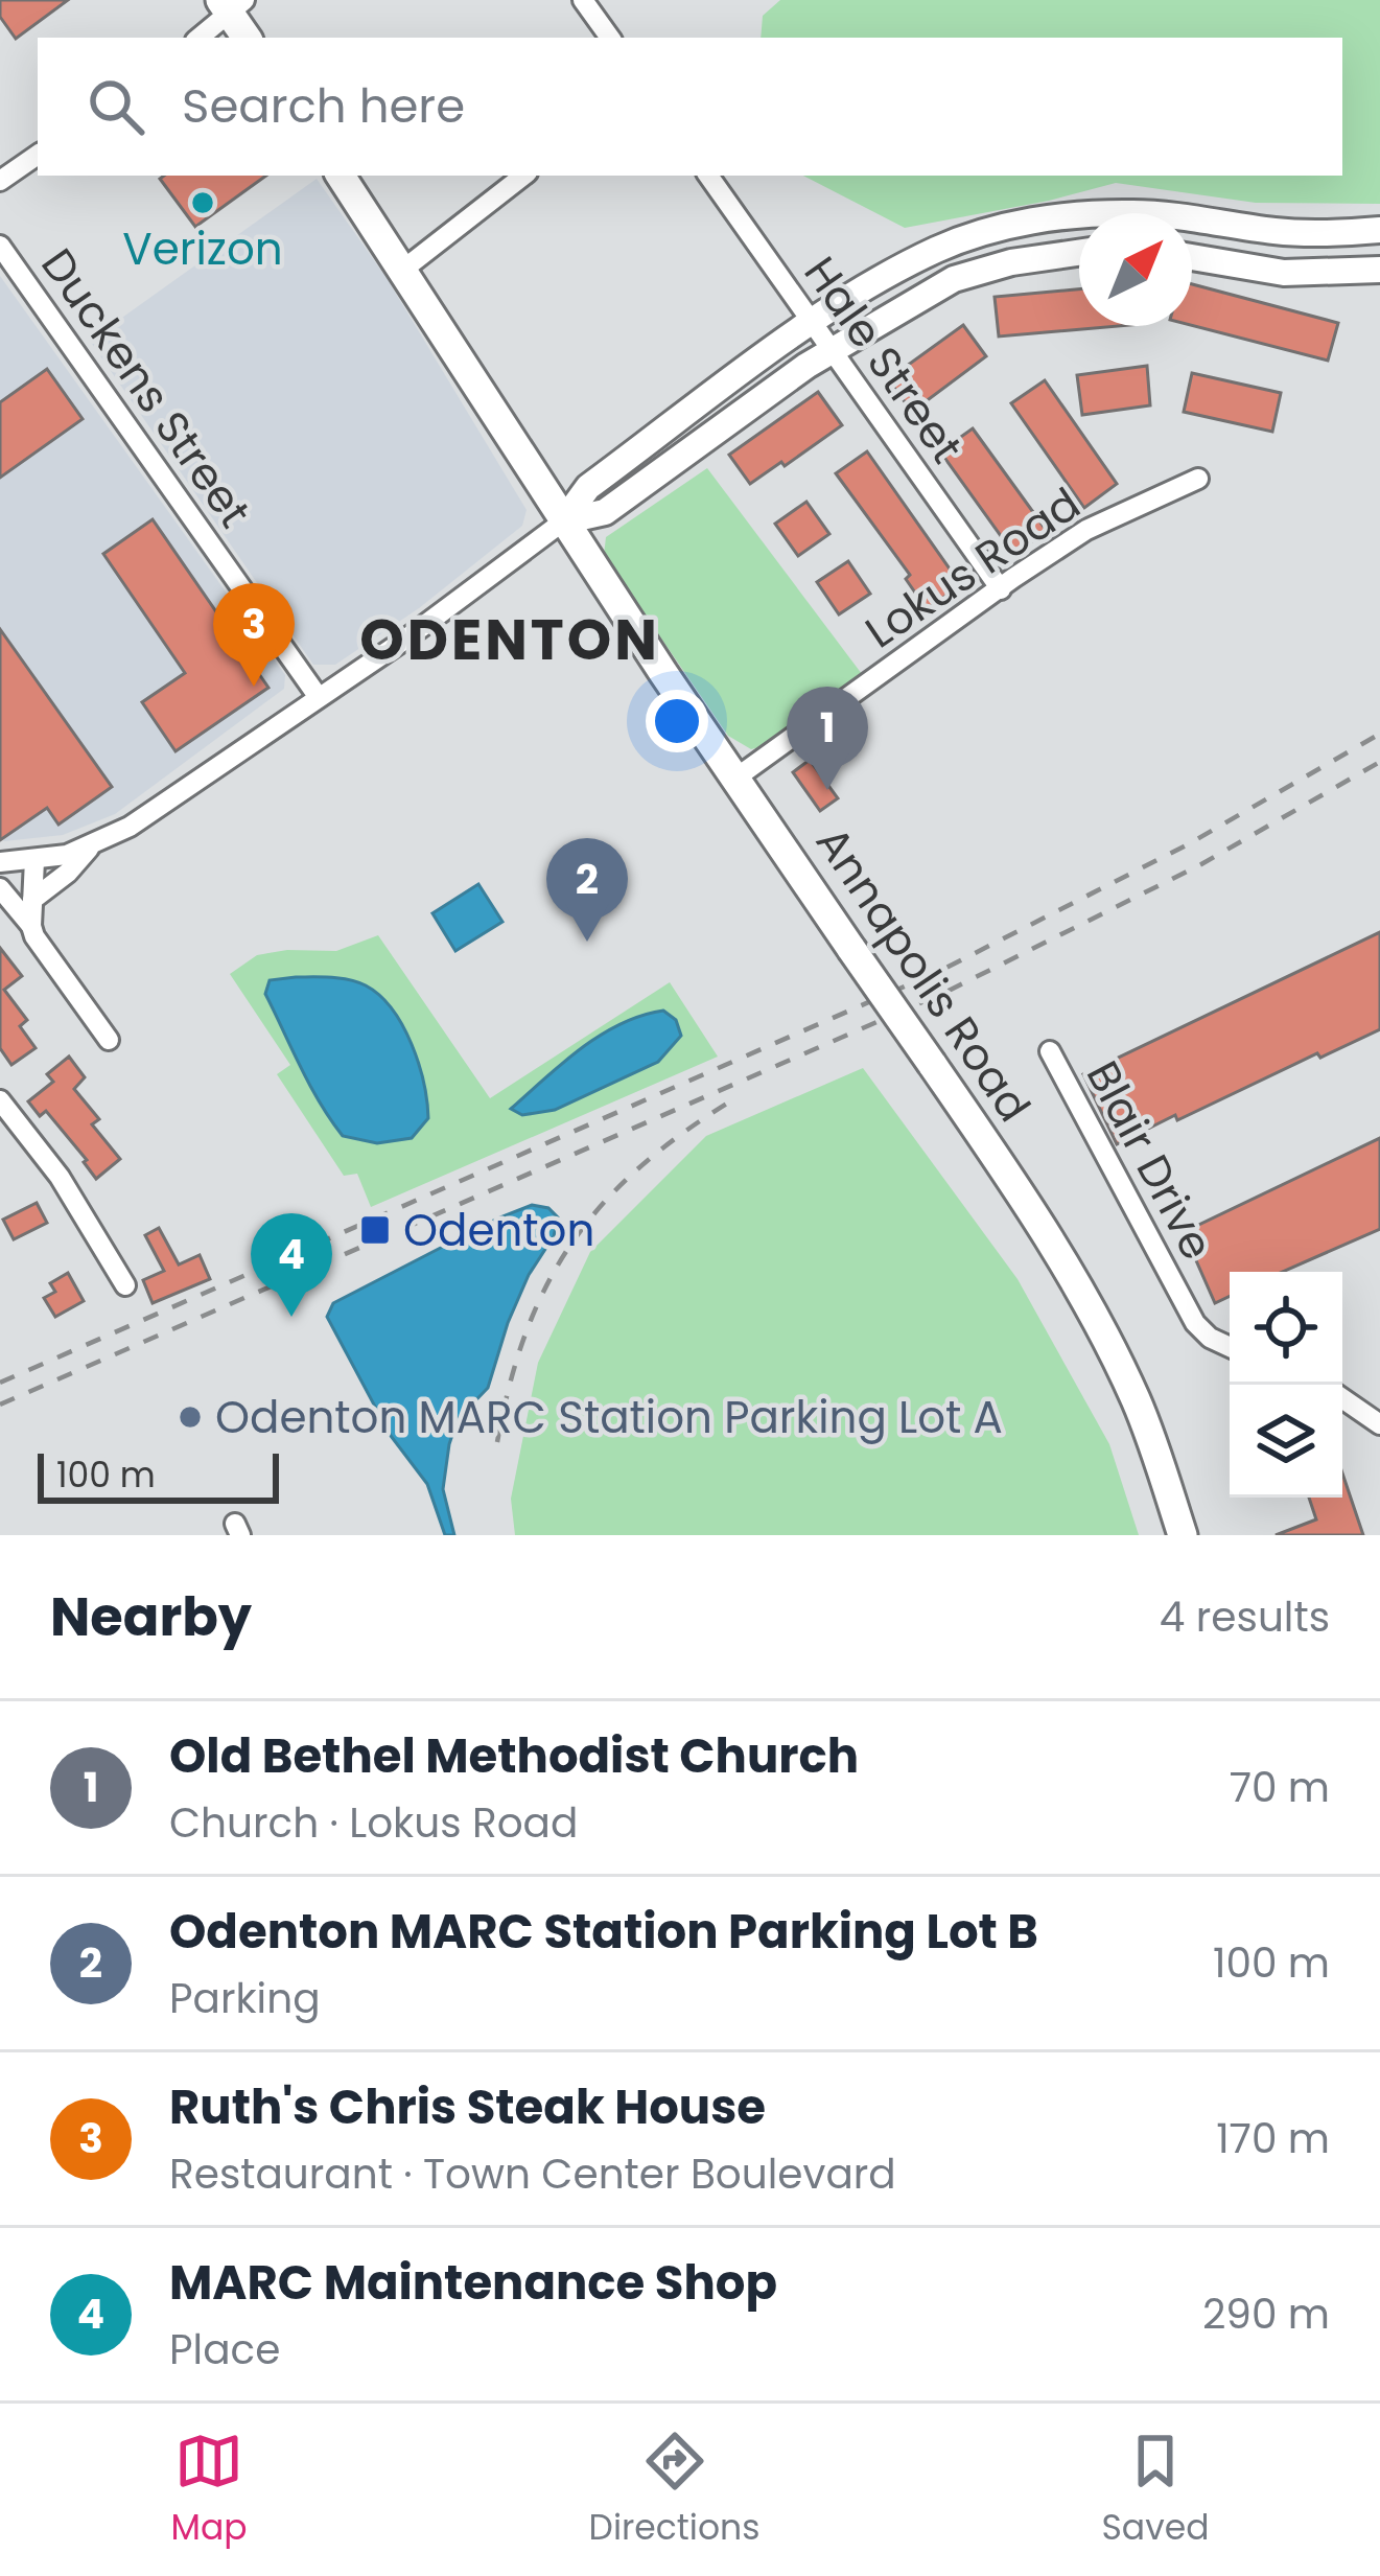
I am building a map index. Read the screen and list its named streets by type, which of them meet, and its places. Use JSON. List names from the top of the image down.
{
  "streets": {
    "main road": ["Annapolis Road"],
    "street": [
      "Hale Street",
      "Duckens Street",
      "Lokus Road",
      "Blair Drive"
    ]
  },
  "crossings": [
    ["Hale Street", "Lokus Road"],
    ["Lokus Road", "Annapolis Road"]
  ],
  "districts": ["ODENTON"],
  "places": {
    "other": ["Verizon", "Odenton MARC Station Parking Lot A"],
    "transit": ["Odenton"]
  },
  "scale_bar": "100 m",
  "north": "top right",
  "page": {
    "search": "Search here",
    "pins": [
      "3",
      "1",
      "2",
      "4"
    ],
    "scale": "100 m",
    "heading": ["Nearby", "4 results"],
    "list": [
      {
        "mark": "1",
        "name": "Old Bethel Methodist Church",
        "note": "Church · Lokus Road",
        "value": "70 m"
      },
      {
        "mark": "2",
        "name": "Odenton MARC Station Parking Lot B",
        "note": "Parking",
        "value": "100 m"
      },
      {
        "mark": "3",
        "name": "Ruth's Chris Steak House",
        "note": "Restaurant · Town Center Boulevard",
        "value": "170 m"
      },
      {
        "mark": "4",
        "name": "MARC Maintenance Shop",
        "note": "Place",
        "value": "290 m"
      }
    ],
    "nav": ["Map", "Directions", "Saved"]
  }
}
